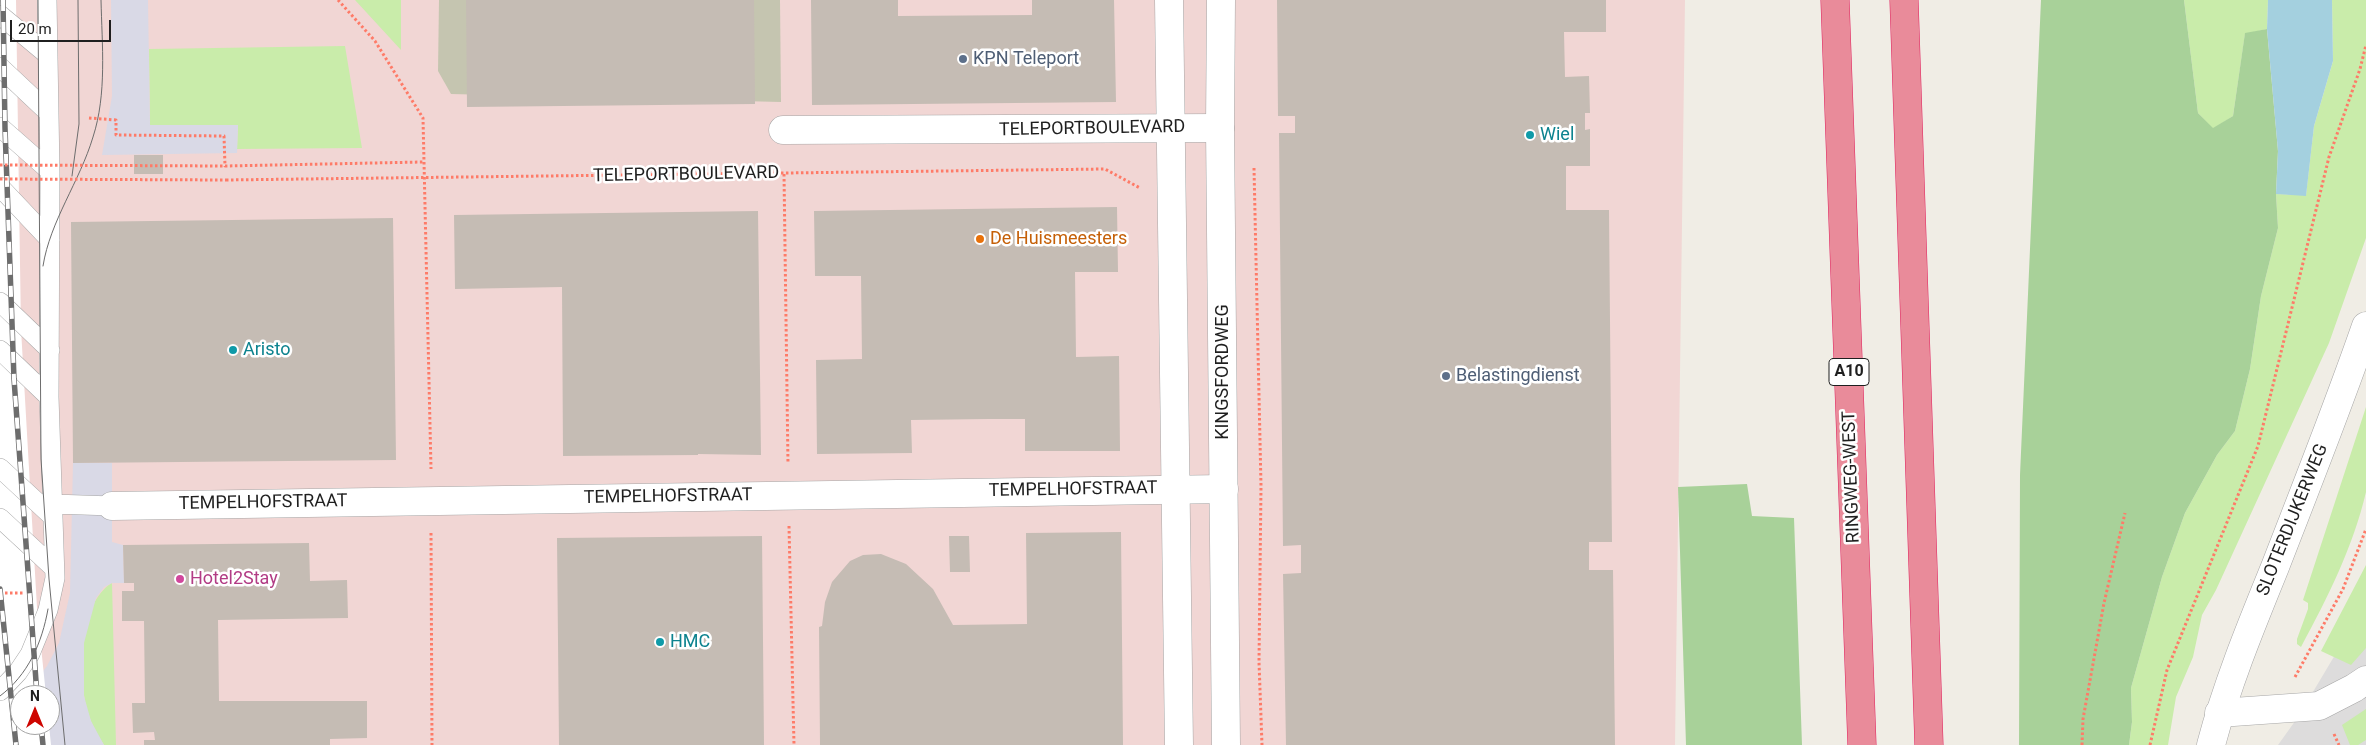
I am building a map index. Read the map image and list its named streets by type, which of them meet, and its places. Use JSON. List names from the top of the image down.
{
  "streets": {
    "highway": ["A10", "RINGWEG-WEST"],
    "street": [
      "TELEPORTBOULEVARD",
      "KINGSFORDWEG",
      "TEMPELHOFSTRAAT",
      "SLOTERDIJKERWEG"
    ]
  },
  "crossings": [
    ["TELEPORTBOULEVARD", "KINGSFORDWEG"],
    ["KINGSFORDWEG", "TEMPELHOFSTRAAT"]
  ],
  "places": [
    "KPN Teleport",
    "Wiel",
    "De Huismeesters",
    "Aristo",
    "Belastingdienst",
    "Hotel2Stay",
    "HMC"
  ],
  "scale_bar": "20 m",
  "north": "top"
}
